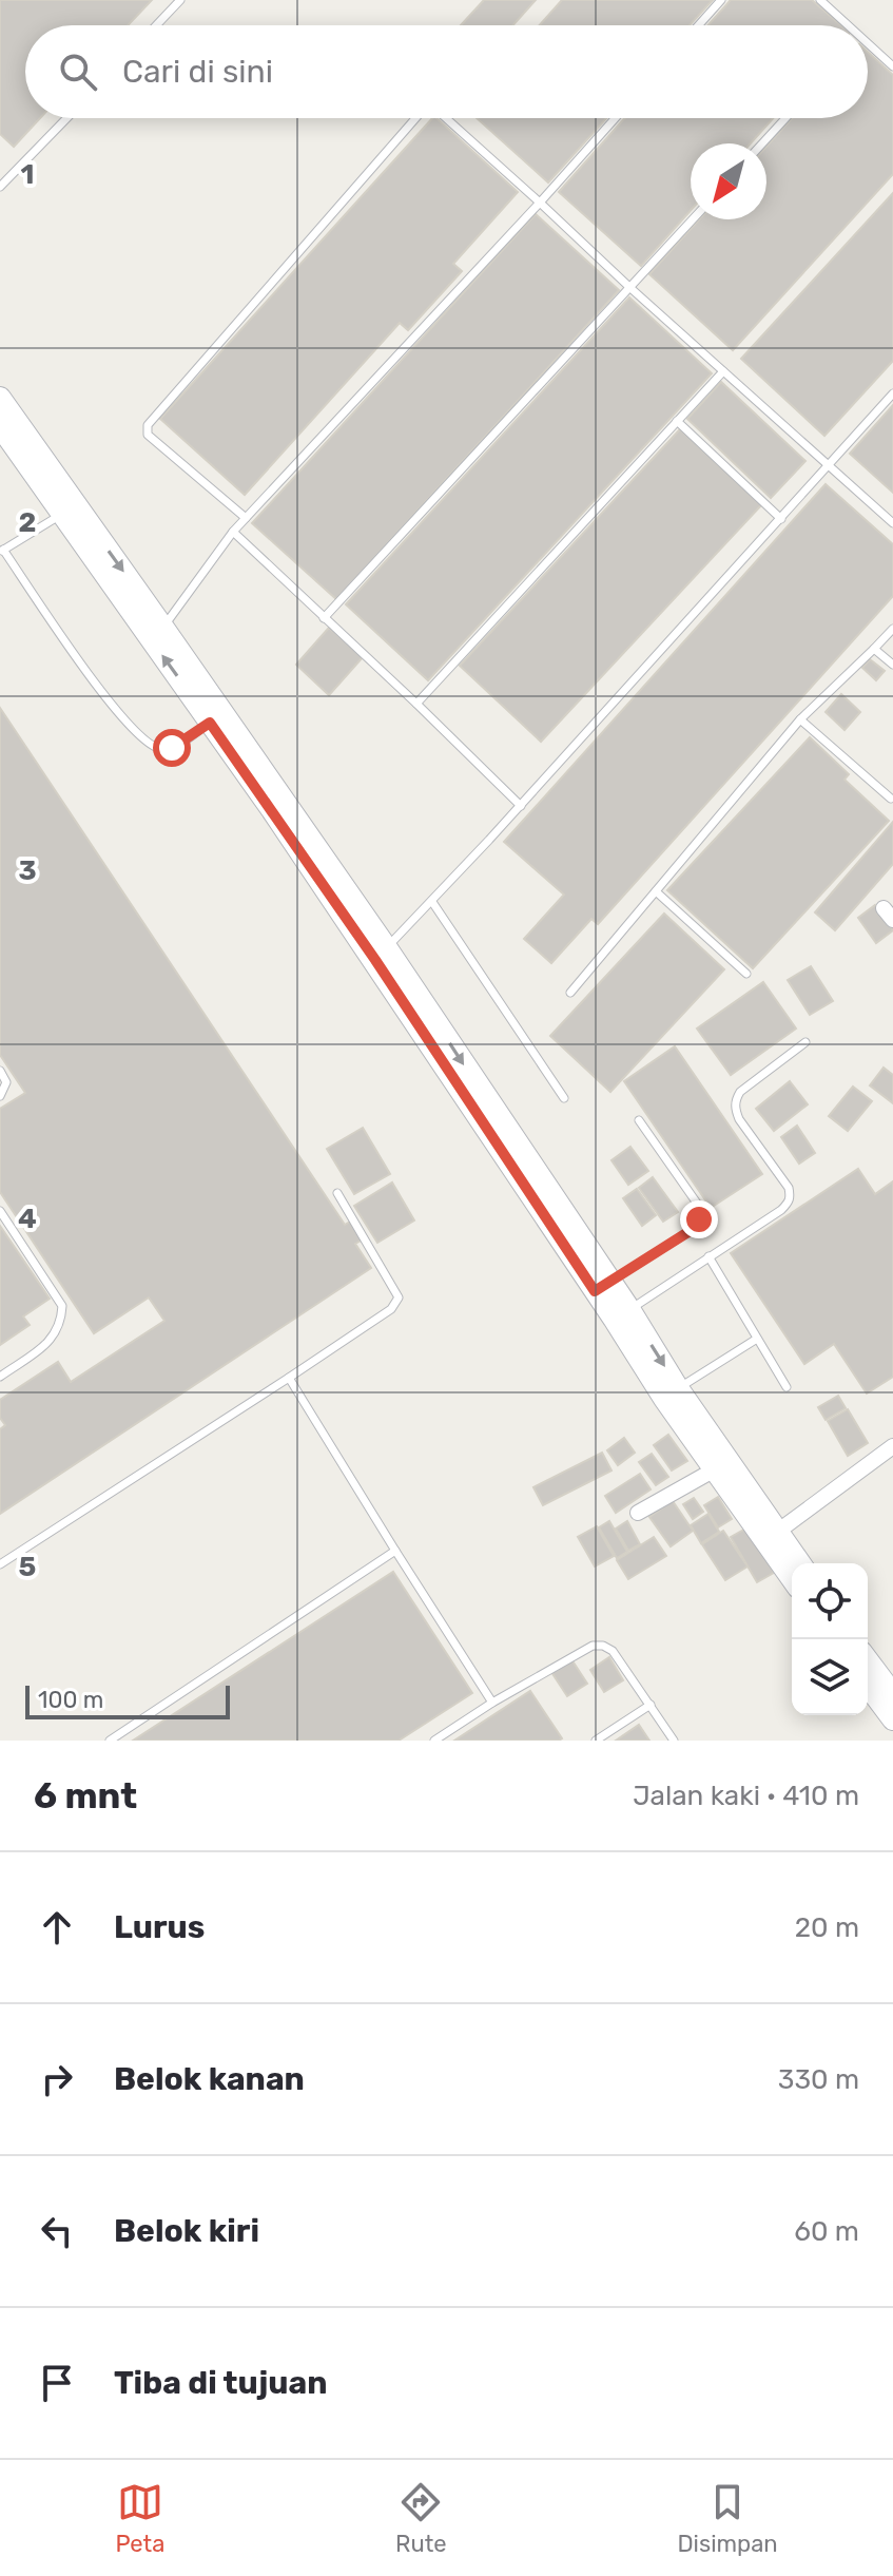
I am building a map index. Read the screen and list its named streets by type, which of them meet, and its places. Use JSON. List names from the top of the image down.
{
  "scale_bar": "100 m",
  "north": "bottom left",
  "page": {
    "search": "Cari di sini",
    "scale": "100 m",
    "heading": ["6 mnt", "Jalan kaki · 410 m"],
    "list": [
      ["Lurus", "20 m"],
      ["Belok kanan", "330 m"],
      ["Belok kiri", "60 m"],
      "Tiba di tujuan"
    ],
    "nav": ["Peta", "Rute", "Disimpan"]
  },
  "grid": {
    "rows": [
      "1",
      "2",
      "3",
      "4",
      "5"
    ]
  }
}
